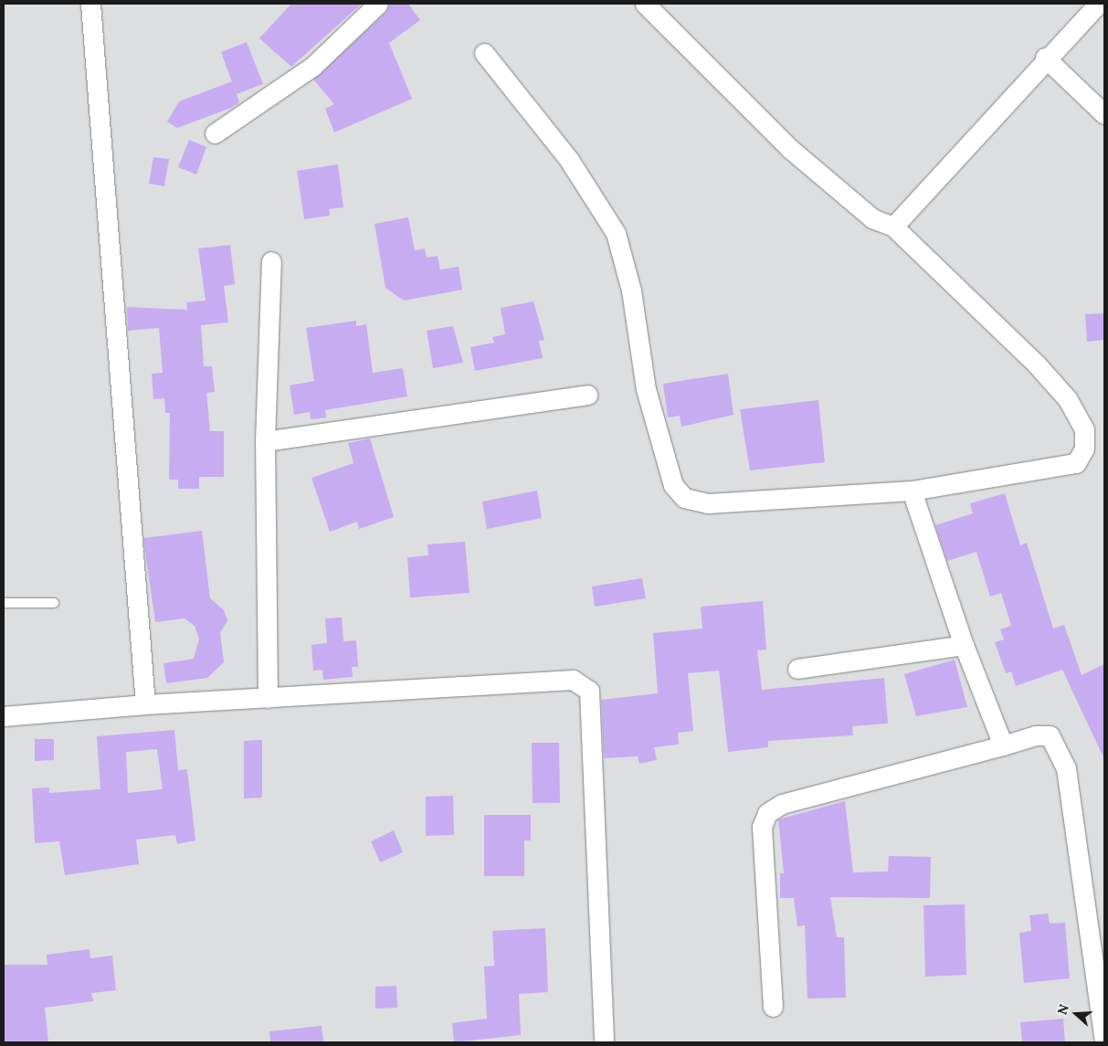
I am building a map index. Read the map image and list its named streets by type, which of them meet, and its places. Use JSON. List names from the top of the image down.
{
  "north": "left"
}
